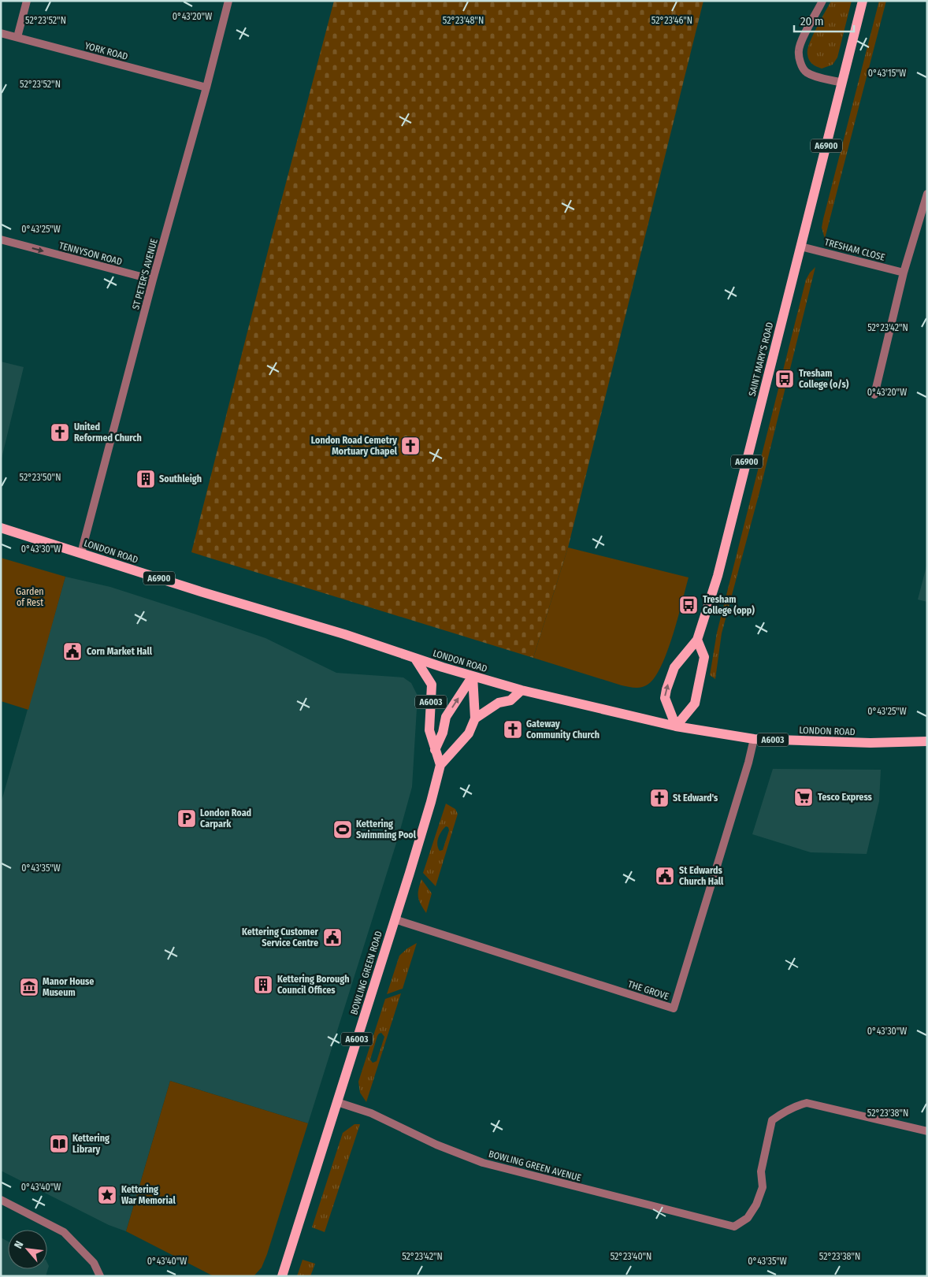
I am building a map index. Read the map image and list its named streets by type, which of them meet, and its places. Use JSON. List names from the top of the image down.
{
  "streets": {
    "main road": [
      "A6900",
      "SAINT MARY'S ROAD",
      "LONDON ROAD",
      "A6003",
      "BOWLING GREEN ROAD"
    ],
    "street": [
      "YORK ROAD",
      "TRESHAM CLOSE",
      "TENNYSON ROAD",
      "ST PETER'S AVENUE",
      "THE GROVE",
      "BOWLING GREEN AVENUE"
    ]
  },
  "crossings": [
    ["YORK ROAD", "ST PETER'S AVENUE"],
    ["TRESHAM CLOSE", "SAINT MARY'S ROAD"],
    ["TENNYSON ROAD", "ST PETER'S AVENUE"],
    ["ST PETER'S AVENUE", "LONDON ROAD"],
    ["SAINT MARY'S ROAD", "LONDON ROAD"],
    ["LONDON ROAD", "A6003"],
    ["LONDON ROAD", "BOWLING GREEN ROAD"],
    ["LONDON ROAD", "THE GROVE"],
    ["A6003", "BOWLING GREEN ROAD"],
    ["BOWLING GREEN ROAD", "THE GROVE"],
    ["BOWLING GREEN ROAD", "BOWLING GREEN AVENUE"]
  ],
  "one_way": ["TENNYSON ROAD"],
  "parks": ["Garden of Rest"],
  "places": {
    "bus stop": ["Tresham College (o/s)", "Tresham College (opp)"],
    "church": [
      "United Reformed Church",
      "London Road Cemetry Mortuary Chapel",
      "Gateway Community Church",
      "St Edward's"
    ],
    "building": ["Southleigh", "Kettering Borough Council Offices"],
    "public building": ["Corn Market Hall", "St Edwards Church Hall", "Kettering Customer Service Centre"],
    "supermarket": ["Tesco Express"],
    "parking": ["London Road Carpark"],
    "sports": ["Kettering Swimming Pool"],
    "museum": ["Manor House Museum"],
    "library": ["Kettering Library"],
    "place": ["Kettering War Memorial"]
  },
  "scale_bar": "20 m",
  "north": "top left",
  "coordinates": [
    "0°43'20\"W",
    "52°23'52\"N",
    "52°23'48\"N",
    "52°23'46\"N",
    "0°43'15\"W",
    "0°43'25\"W",
    "52°23'42\"N",
    "52°23'50\"N",
    "0°43'30\"W",
    "0°43'35\"W",
    "52°23'38\"N",
    "0°43'40\"W",
    "52°23'40\"N"
  ]
}
